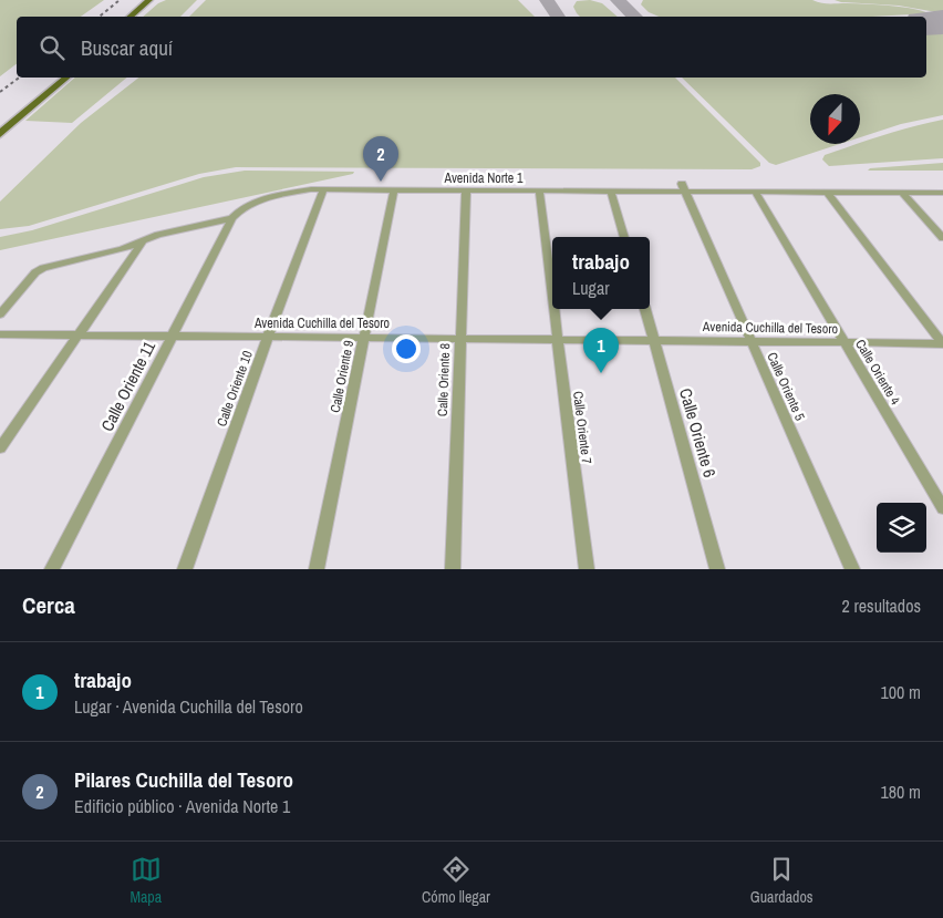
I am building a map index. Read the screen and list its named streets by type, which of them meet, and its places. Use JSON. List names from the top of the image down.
{
  "streets": {
    "street": [
      "Avenida Norte 1",
      "Avenida Cuchilla del Tesoro",
      "Calle Oriente 4",
      "Calle Oriente 9",
      "Calle Oriente 8",
      "Calle Oriente 11",
      "Calle Oriente 5",
      "Calle Oriente 10",
      "Calle Oriente 7",
      "Calle Oriente 6"
    ]
  },
  "crossings": [
    ["Avenida Norte 1", "Calle Oriente 4"],
    ["Avenida Norte 1", "Calle Oriente 9"],
    ["Avenida Norte 1", "Calle Oriente 8"],
    ["Avenida Norte 1", "Calle Oriente 11"],
    ["Avenida Norte 1", "Calle Oriente 5"],
    ["Avenida Norte 1", "Calle Oriente 10"],
    ["Avenida Norte 1", "Calle Oriente 7"],
    ["Avenida Cuchilla del Tesoro", "Calle Oriente 4"],
    ["Avenida Cuchilla del Tesoro", "Calle Oriente 9"],
    ["Avenida Cuchilla del Tesoro", "Calle Oriente 8"],
    ["Avenida Cuchilla del Tesoro", "Calle Oriente 11"],
    ["Avenida Cuchilla del Tesoro", "Calle Oriente 5"],
    ["Avenida Cuchilla del Tesoro", "Calle Oriente 10"],
    ["Avenida Cuchilla del Tesoro", "Calle Oriente 7"],
    ["Avenida Cuchilla del Tesoro", "Calle Oriente 6"]
  ],
  "north": "bottom",
  "page": {
    "search": "Buscar aquí",
    "pins": ["2", "1"],
    "popup": ["trabajo", "Lugar"],
    "heading": ["Cerca", "2 resultados"],
    "list": [
      {
        "mark": "1",
        "name": "trabajo",
        "note": "Lugar · Avenida Cuchilla del Tesoro",
        "value": "100 m"
      },
      {
        "mark": "2",
        "name": "Pilares Cuchilla del Tesoro",
        "note": "Edificio público · Avenida Norte 1",
        "value": "180 m"
      }
    ],
    "nav": ["Mapa", "Cómo llegar", "Guardados"]
  }
}
